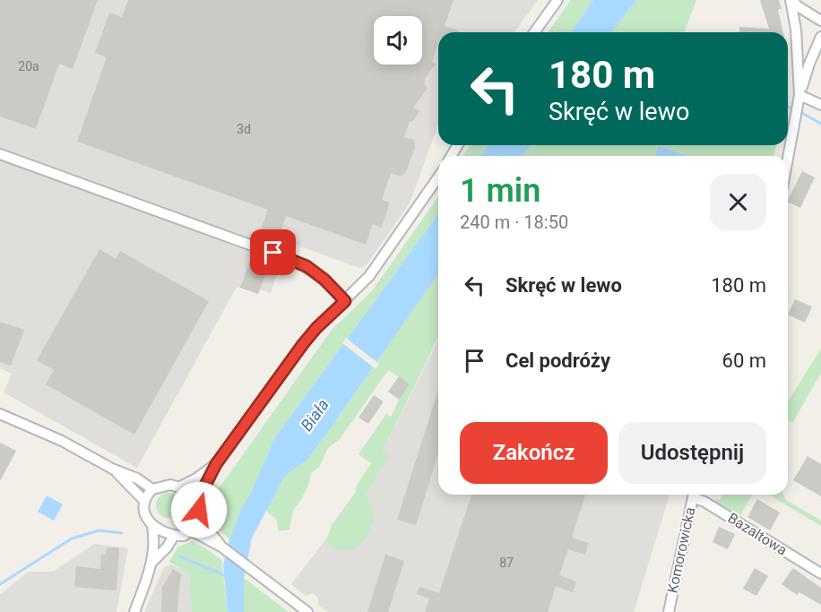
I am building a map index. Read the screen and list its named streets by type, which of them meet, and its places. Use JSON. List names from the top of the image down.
{
  "streets": {
    "street": ["Bazaltowa", "Komorowicka"]
  },
  "water": ["Biała"],
  "house_numbers": ["20a", "3d", "87"],
  "page": {
    "turn": ["180 m", "Skręć w lewo"],
    "heading": ["1 min", "240 m · 18:50"],
    "list": [
      {
        "name": "Skręć w lewo",
        "value": "180 m"
      },
      {
        "name": "Cel podróży",
        "value": "60 m"
      }
    ],
    "buttons": ["Zakończ", "Udostępnij"]
  }
}
